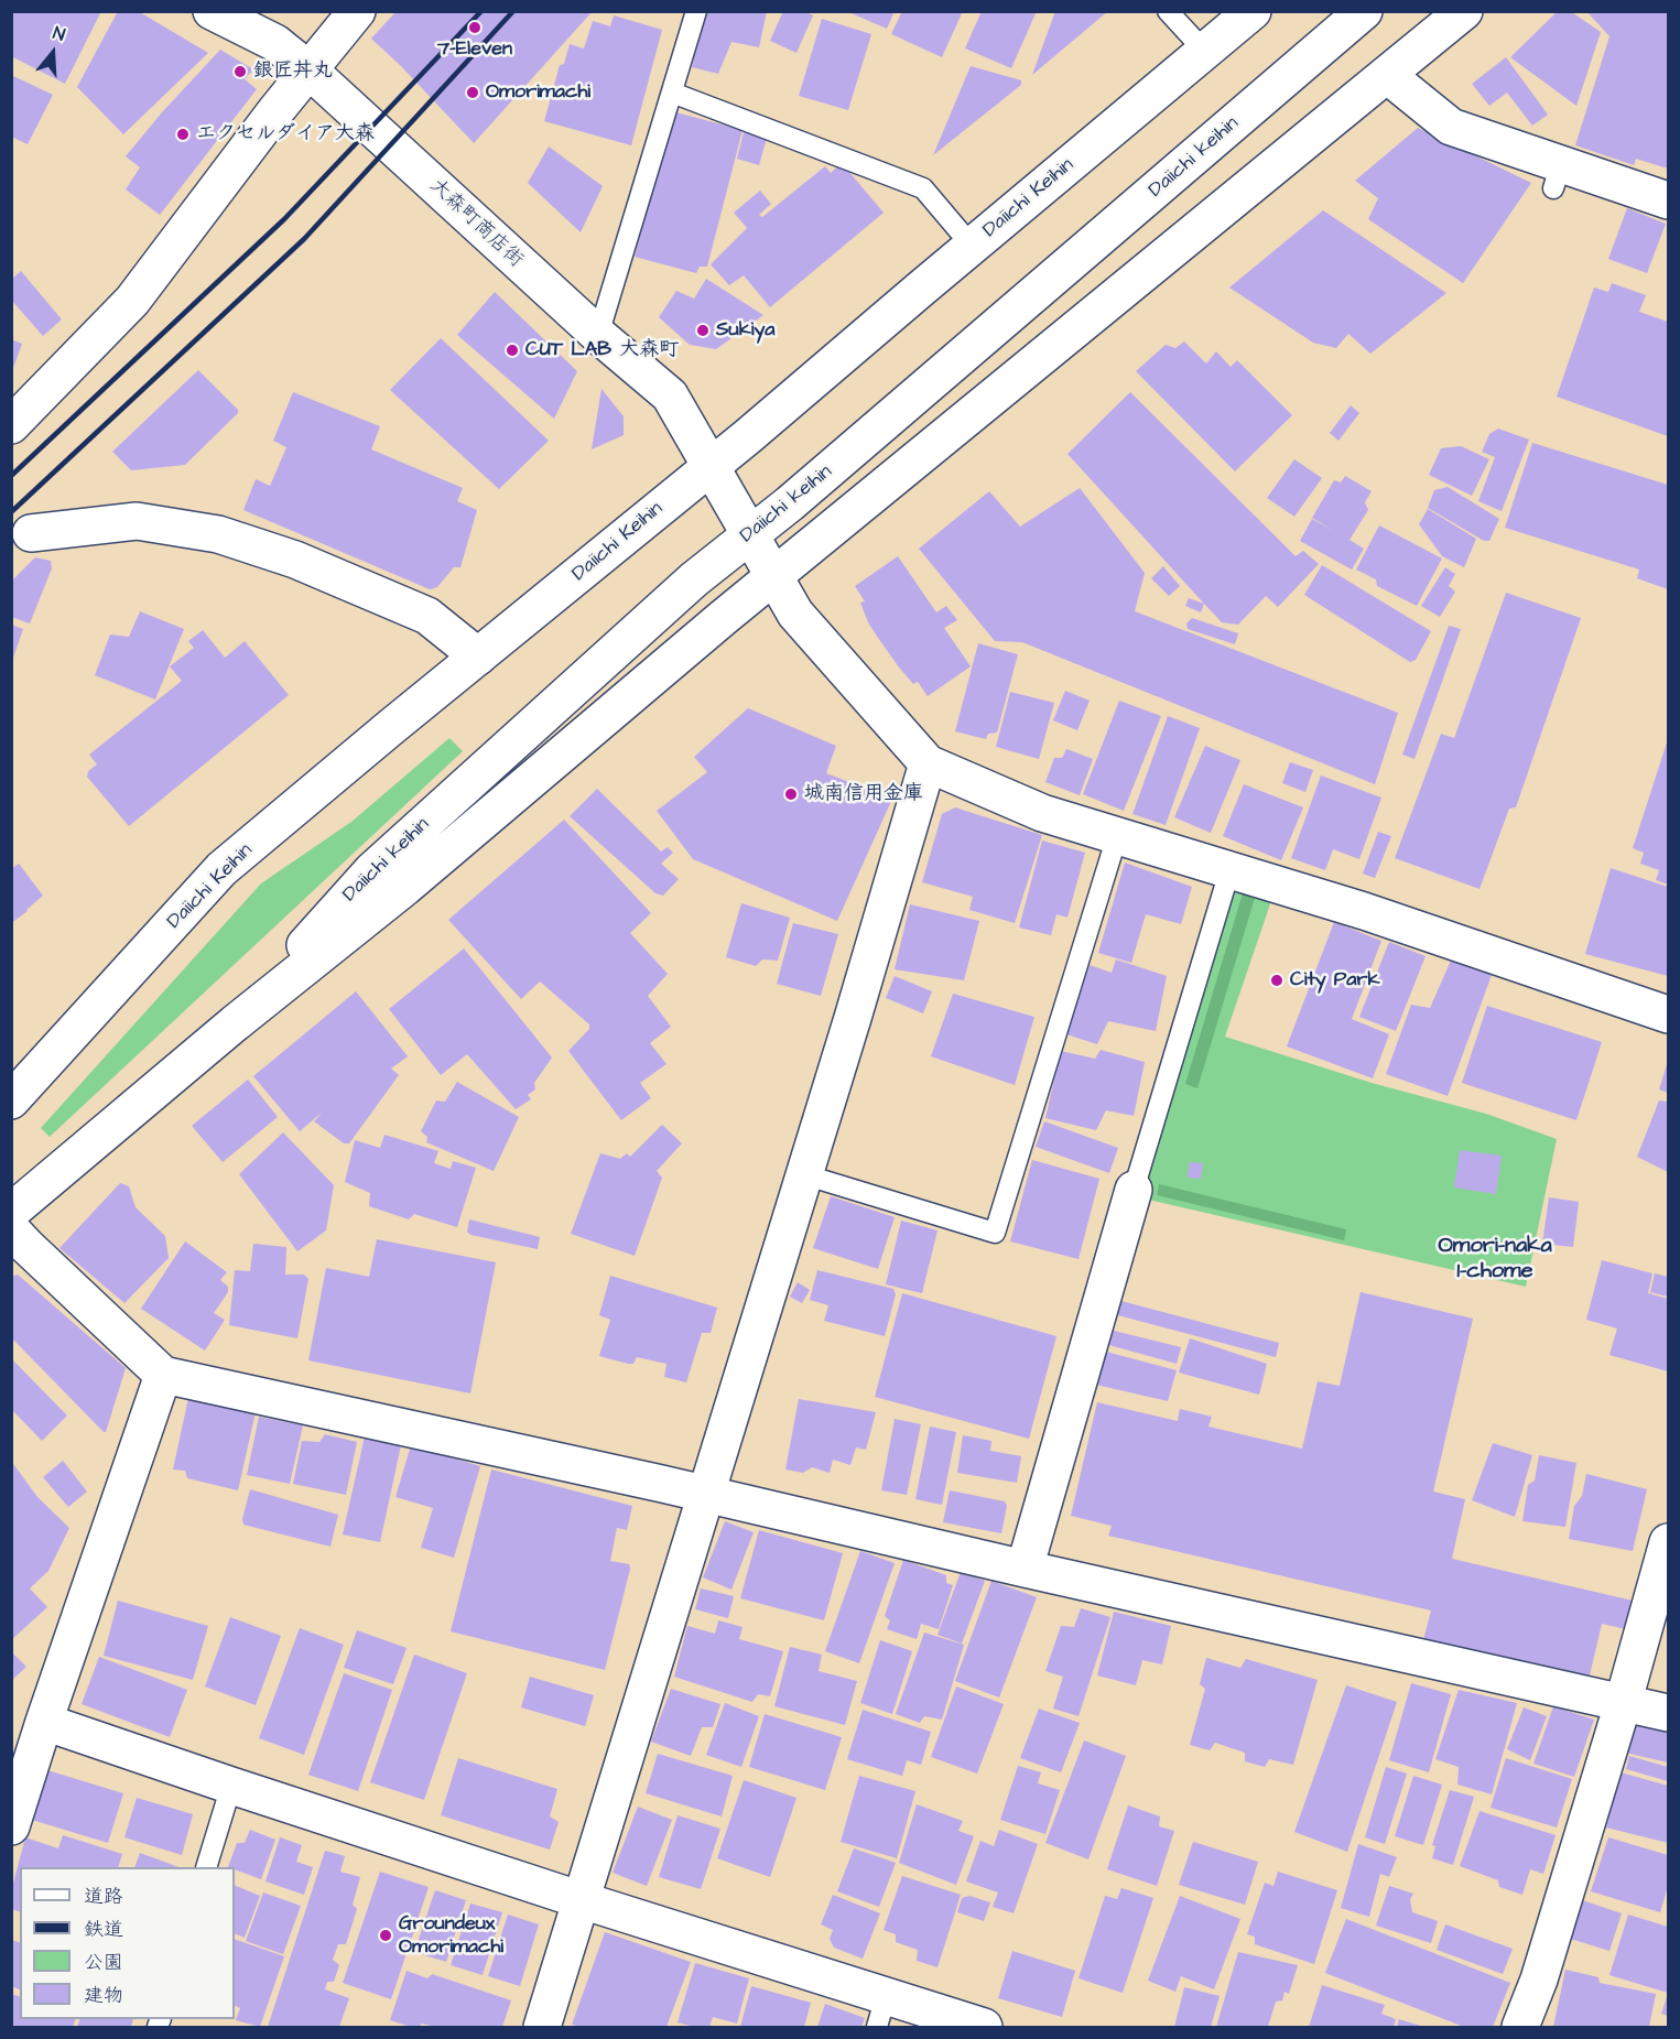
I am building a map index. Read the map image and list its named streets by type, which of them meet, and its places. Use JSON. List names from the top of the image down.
{
  "streets": {
    "main road": ["Daiichi keihin", "Daiichi Keihin", "大森町商店街"]
  },
  "crossings": [
    ["Daiichi keihin", "Daiichi Keihin"],
    ["Daiichi keihin", "大森町商店街"],
    ["Daiichi Keihin", "大森町商店街"]
  ],
  "districts": ["Omori-naka 1-chome"],
  "places": [
    "7-Eleven",
    "銀匠丼丸",
    "Omorimachi",
    "エクセルダイア大森",
    "Sukiya",
    "CUT LAB 大森町",
    "城南信用金庫",
    "City Park",
    "Groundeux Omorimachi"
  ],
  "legend": [
    "道路",
    "鉄道",
    "公園",
    "建物"
  ],
  "north": "top"
}
